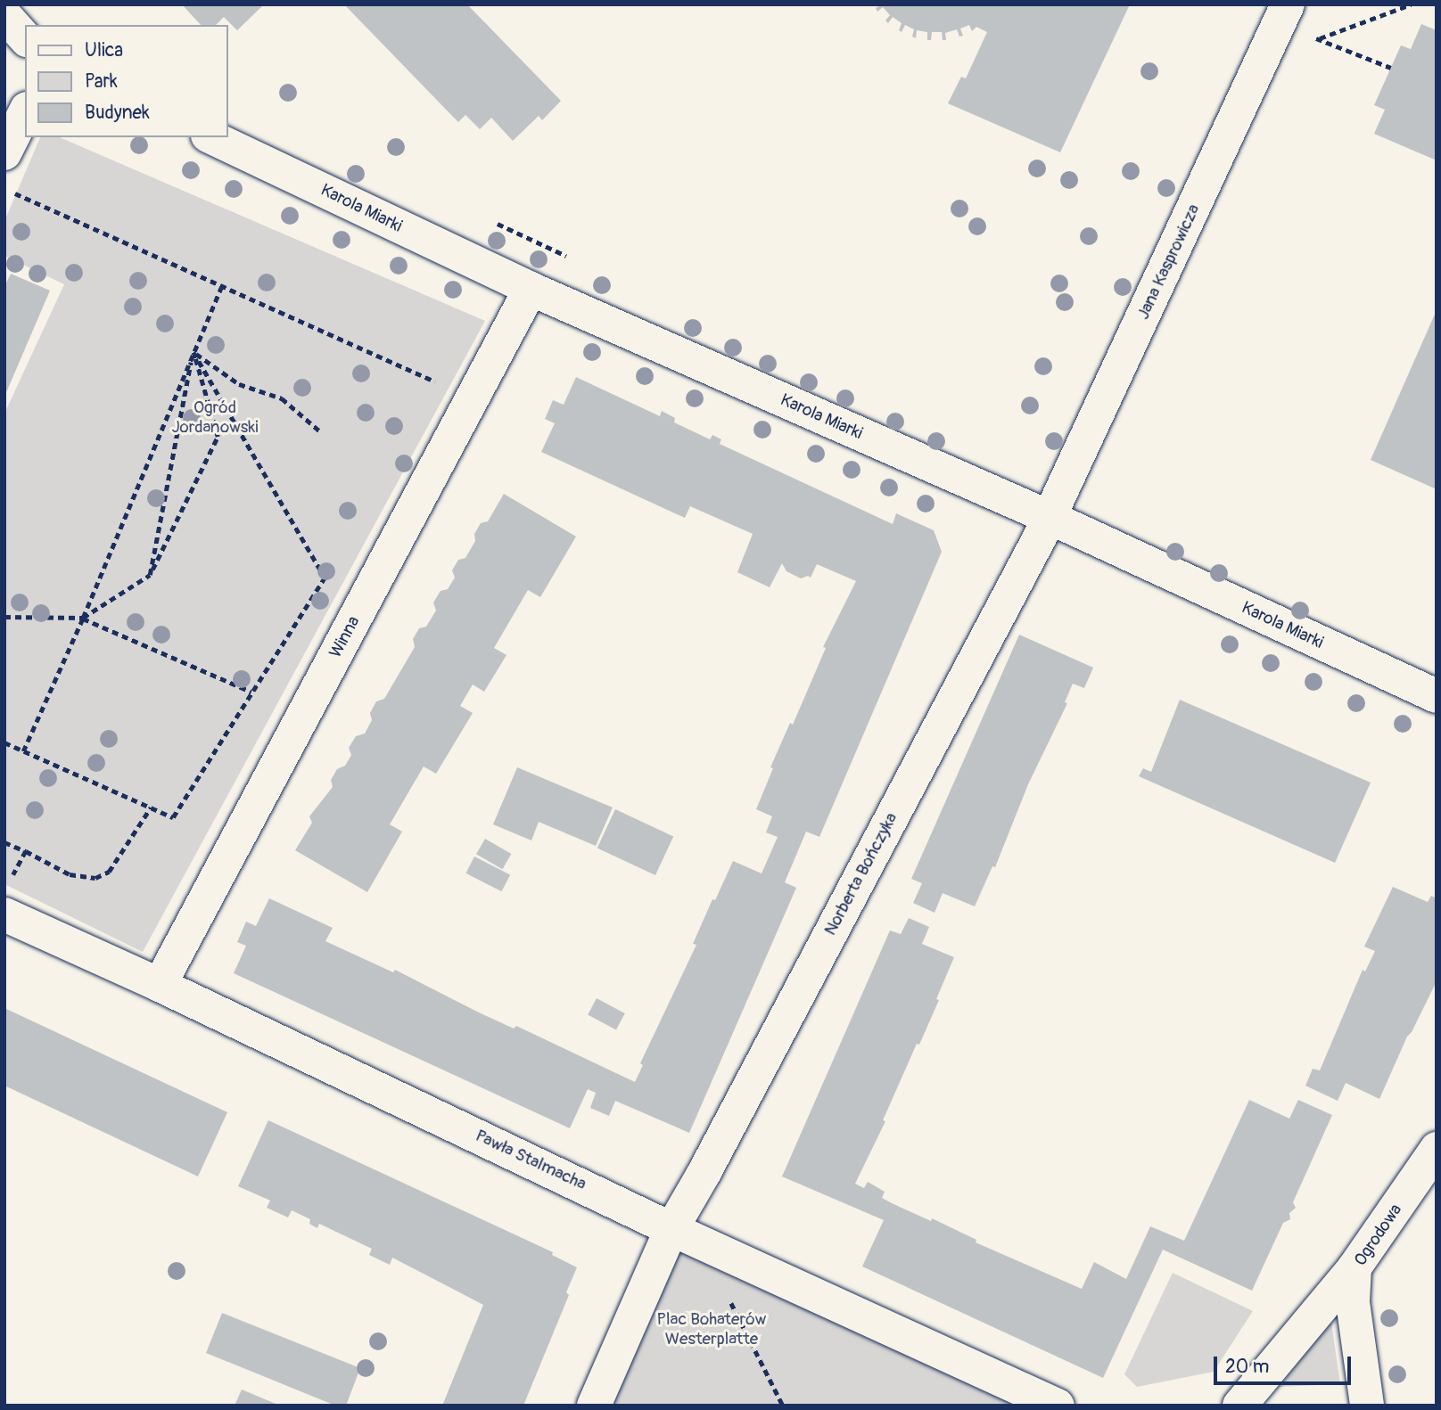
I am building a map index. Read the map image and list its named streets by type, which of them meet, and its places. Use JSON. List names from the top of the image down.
{
  "streets": {
    "street": [
      "Karola Miarki",
      "Jana Kasprowicza",
      "Winna",
      "Norberta Bończyka",
      "Pawła Stalmacha",
      "Ogrodowa"
    ]
  },
  "crossings": [
    ["Karola Miarki", "Jana Kasprowicza"],
    ["Karola Miarki", "Winna"],
    ["Karola Miarki", "Norberta Bończyka"],
    ["Jana Kasprowicza", "Norberta Bończyka"],
    ["Winna", "Pawła Stalmacha"],
    ["Norberta Bończyka", "Pawła Stalmacha"]
  ],
  "parks": ["Ogród Jordanowski", "Plac Bohaterów Westerplatte"],
  "legend": ["Ulica", "Park", "Budynek"],
  "scale_bar": "20 m"
}
